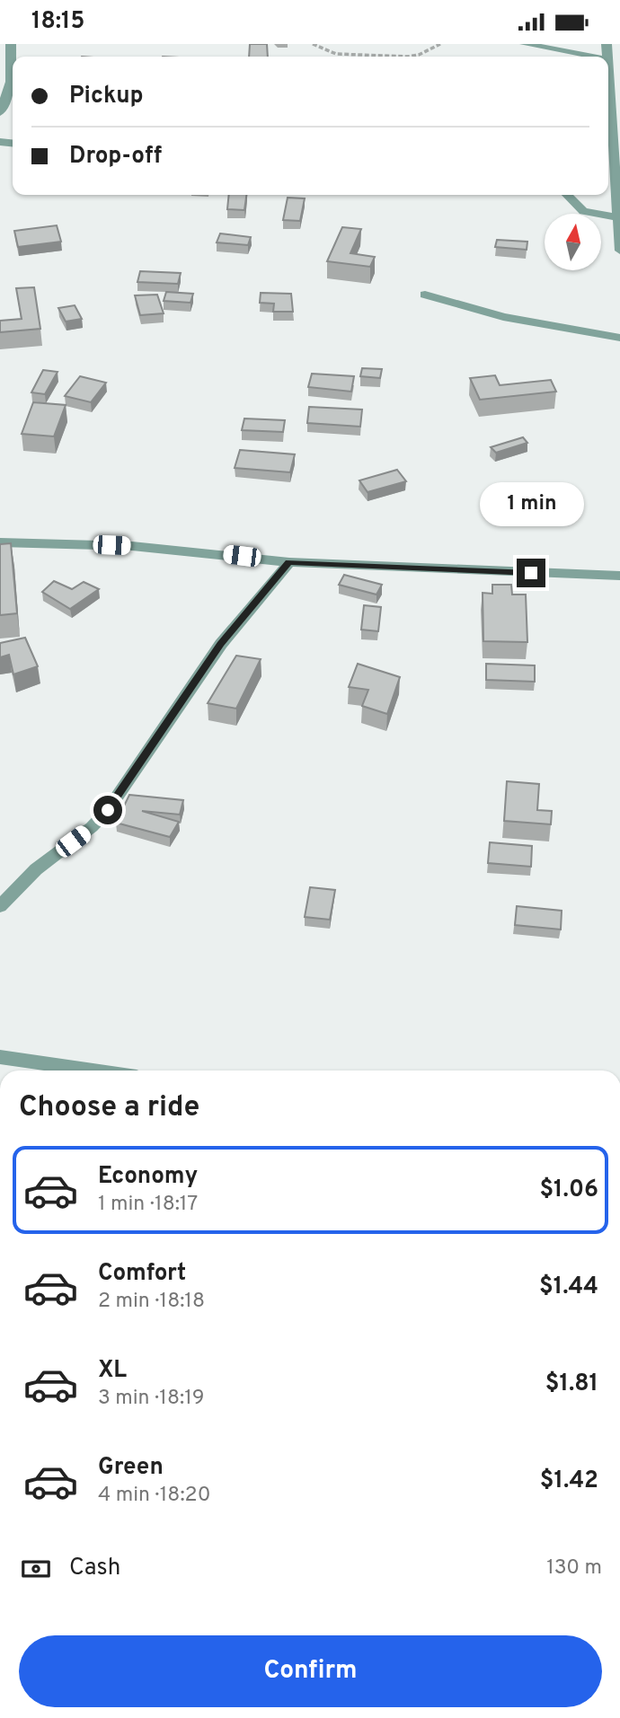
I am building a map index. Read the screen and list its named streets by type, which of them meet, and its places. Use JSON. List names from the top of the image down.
{
  "north": "top",
  "page": {
    "status": "18:15",
    "banner": ["Pickup", "Drop-off"],
    "bubble": "1 min",
    "heading": "Choose a ride",
    "list": [
      {
        "name": "Economy",
        "note": "1 min · 18:17",
        "value": "$1.06"
      },
      {
        "name": "Comfort",
        "note": "2 min · 18:18",
        "value": "$1.44"
      },
      {
        "name": "XL",
        "note": "3 min · 18:19",
        "value": "$1.81"
      },
      {
        "name": "Green",
        "note": "4 min · 18:20",
        "value": "$1.42"
      }
    ],
    "pay": ["Cash", "130 m"],
    "buttons": "Confirm"
  }
}
